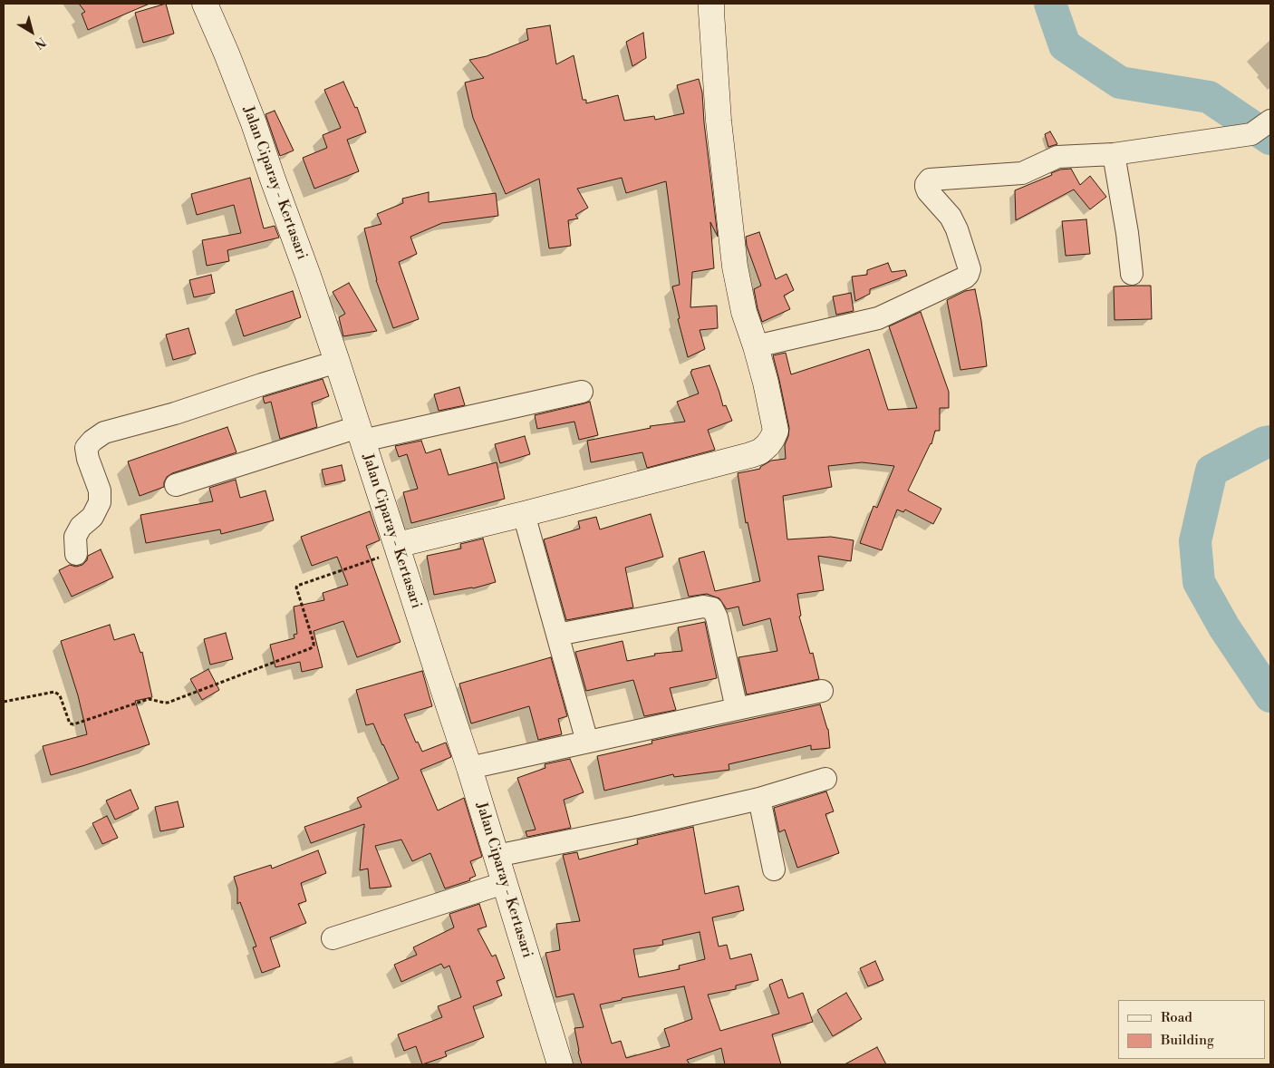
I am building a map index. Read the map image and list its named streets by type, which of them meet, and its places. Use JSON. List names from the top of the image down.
{
  "streets": {
    "main road": ["Jalan Ciparay - Kertasari"]
  },
  "legend": ["Road", "Building"],
  "north": "bottom right"
}
